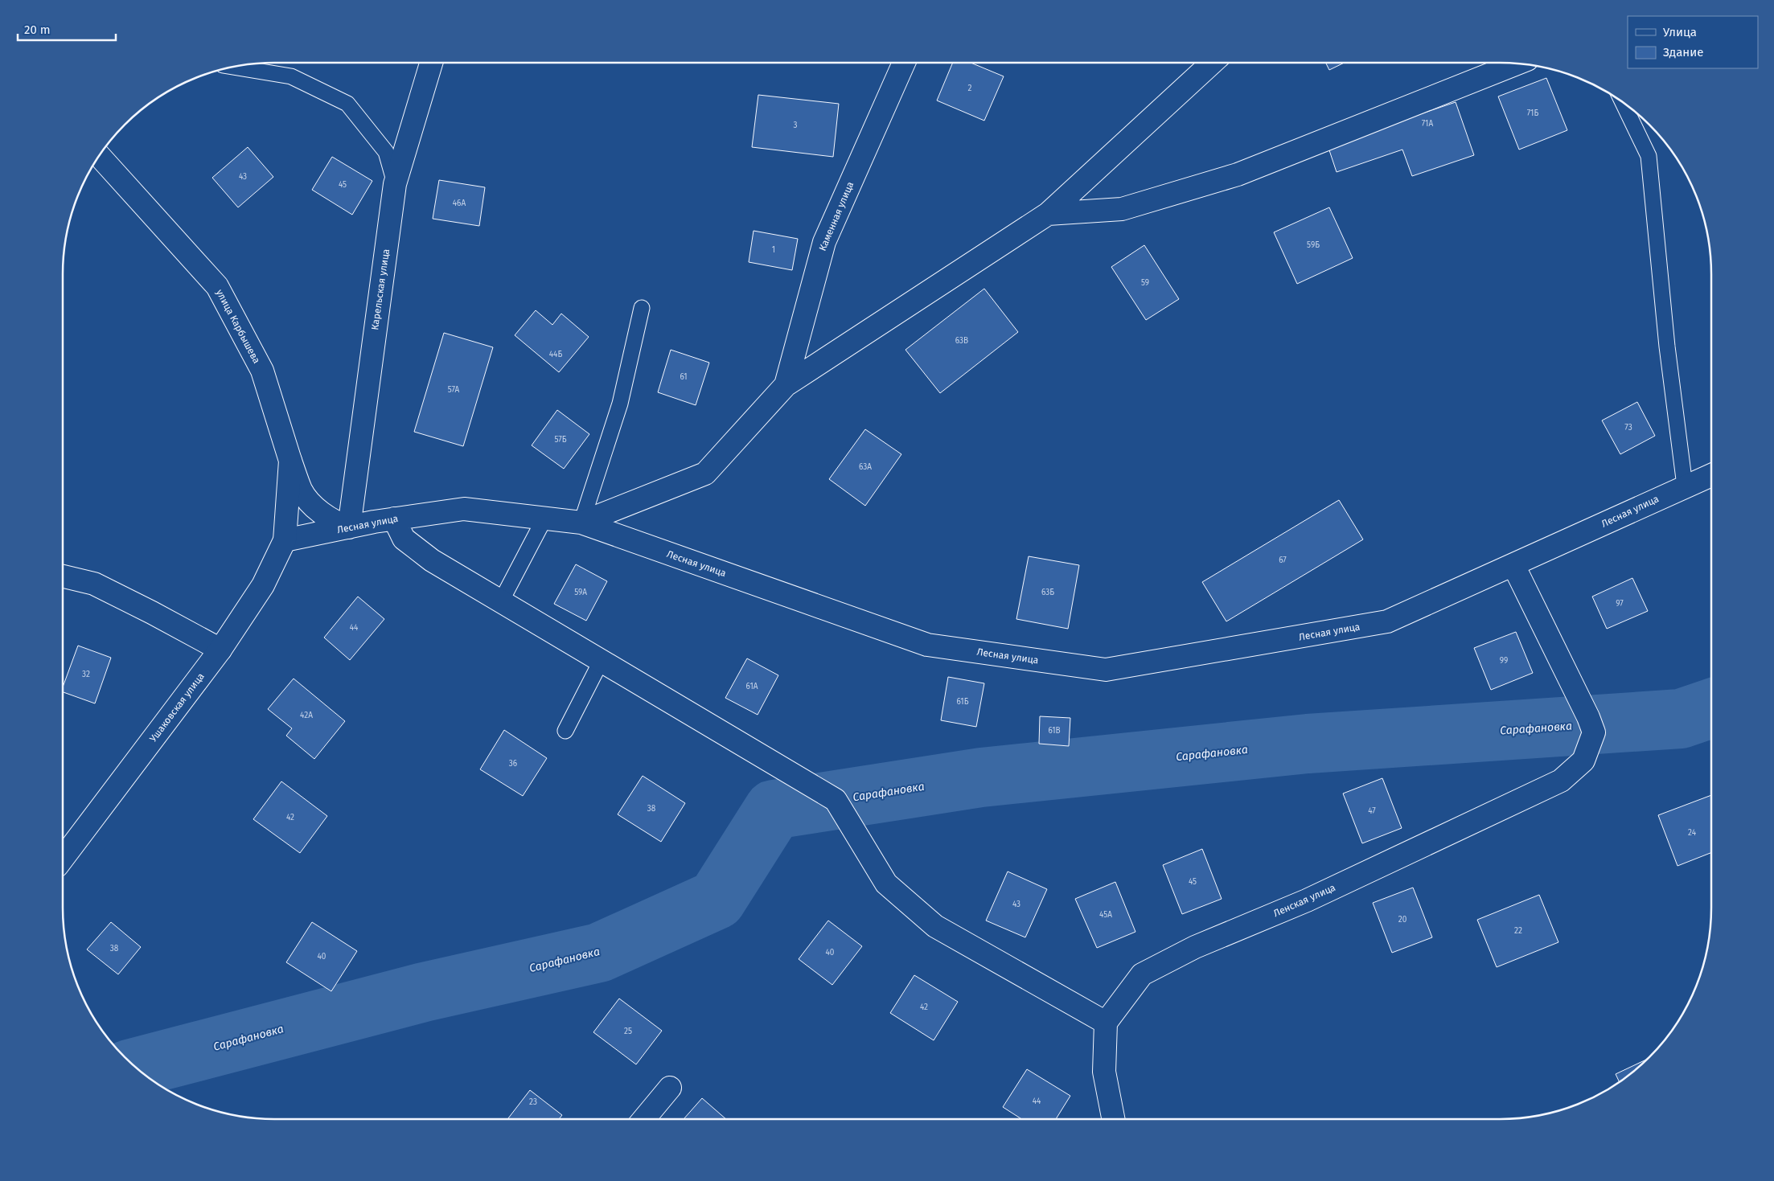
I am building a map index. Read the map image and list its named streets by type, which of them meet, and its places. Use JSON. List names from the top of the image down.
{
  "streets": {
    "street": [
      "Каменная улица",
      "Карельская улица",
      "улица Карбышева",
      "Лесная улица",
      "Ушаковская улица",
      "Ленская улица"
    ]
  },
  "crossings": [
    ["Карельская улица", "Лесная улица"],
    ["улица Карбышева", "Лесная улица"],
    ["улица Карбышева", "Ушаковская улица"],
    ["Лесная улица", "Ушаковская улица"],
    ["Лесная улица", "Ленская улица"]
  ],
  "water": ["Сарафановка"],
  "house_numbers": [
    "2",
    "71Б",
    "71А",
    "3",
    "43",
    "45",
    "46А",
    "59Б",
    "1",
    "59",
    "63В",
    "44Б",
    "61",
    "57А",
    "73",
    "57Б",
    "63А",
    "67",
    "59А",
    "63Б",
    "97",
    "44",
    "99",
    "32",
    "61А",
    "61Б",
    "42А",
    "61В",
    "36",
    "38",
    "47",
    "42",
    "24",
    "45",
    "43",
    "45А",
    "20",
    "22",
    "38",
    "40",
    "40",
    "42",
    "25",
    "44",
    "23"
  ],
  "legend": ["Улица", "Здание"],
  "scale_bar": "20 m"
}
